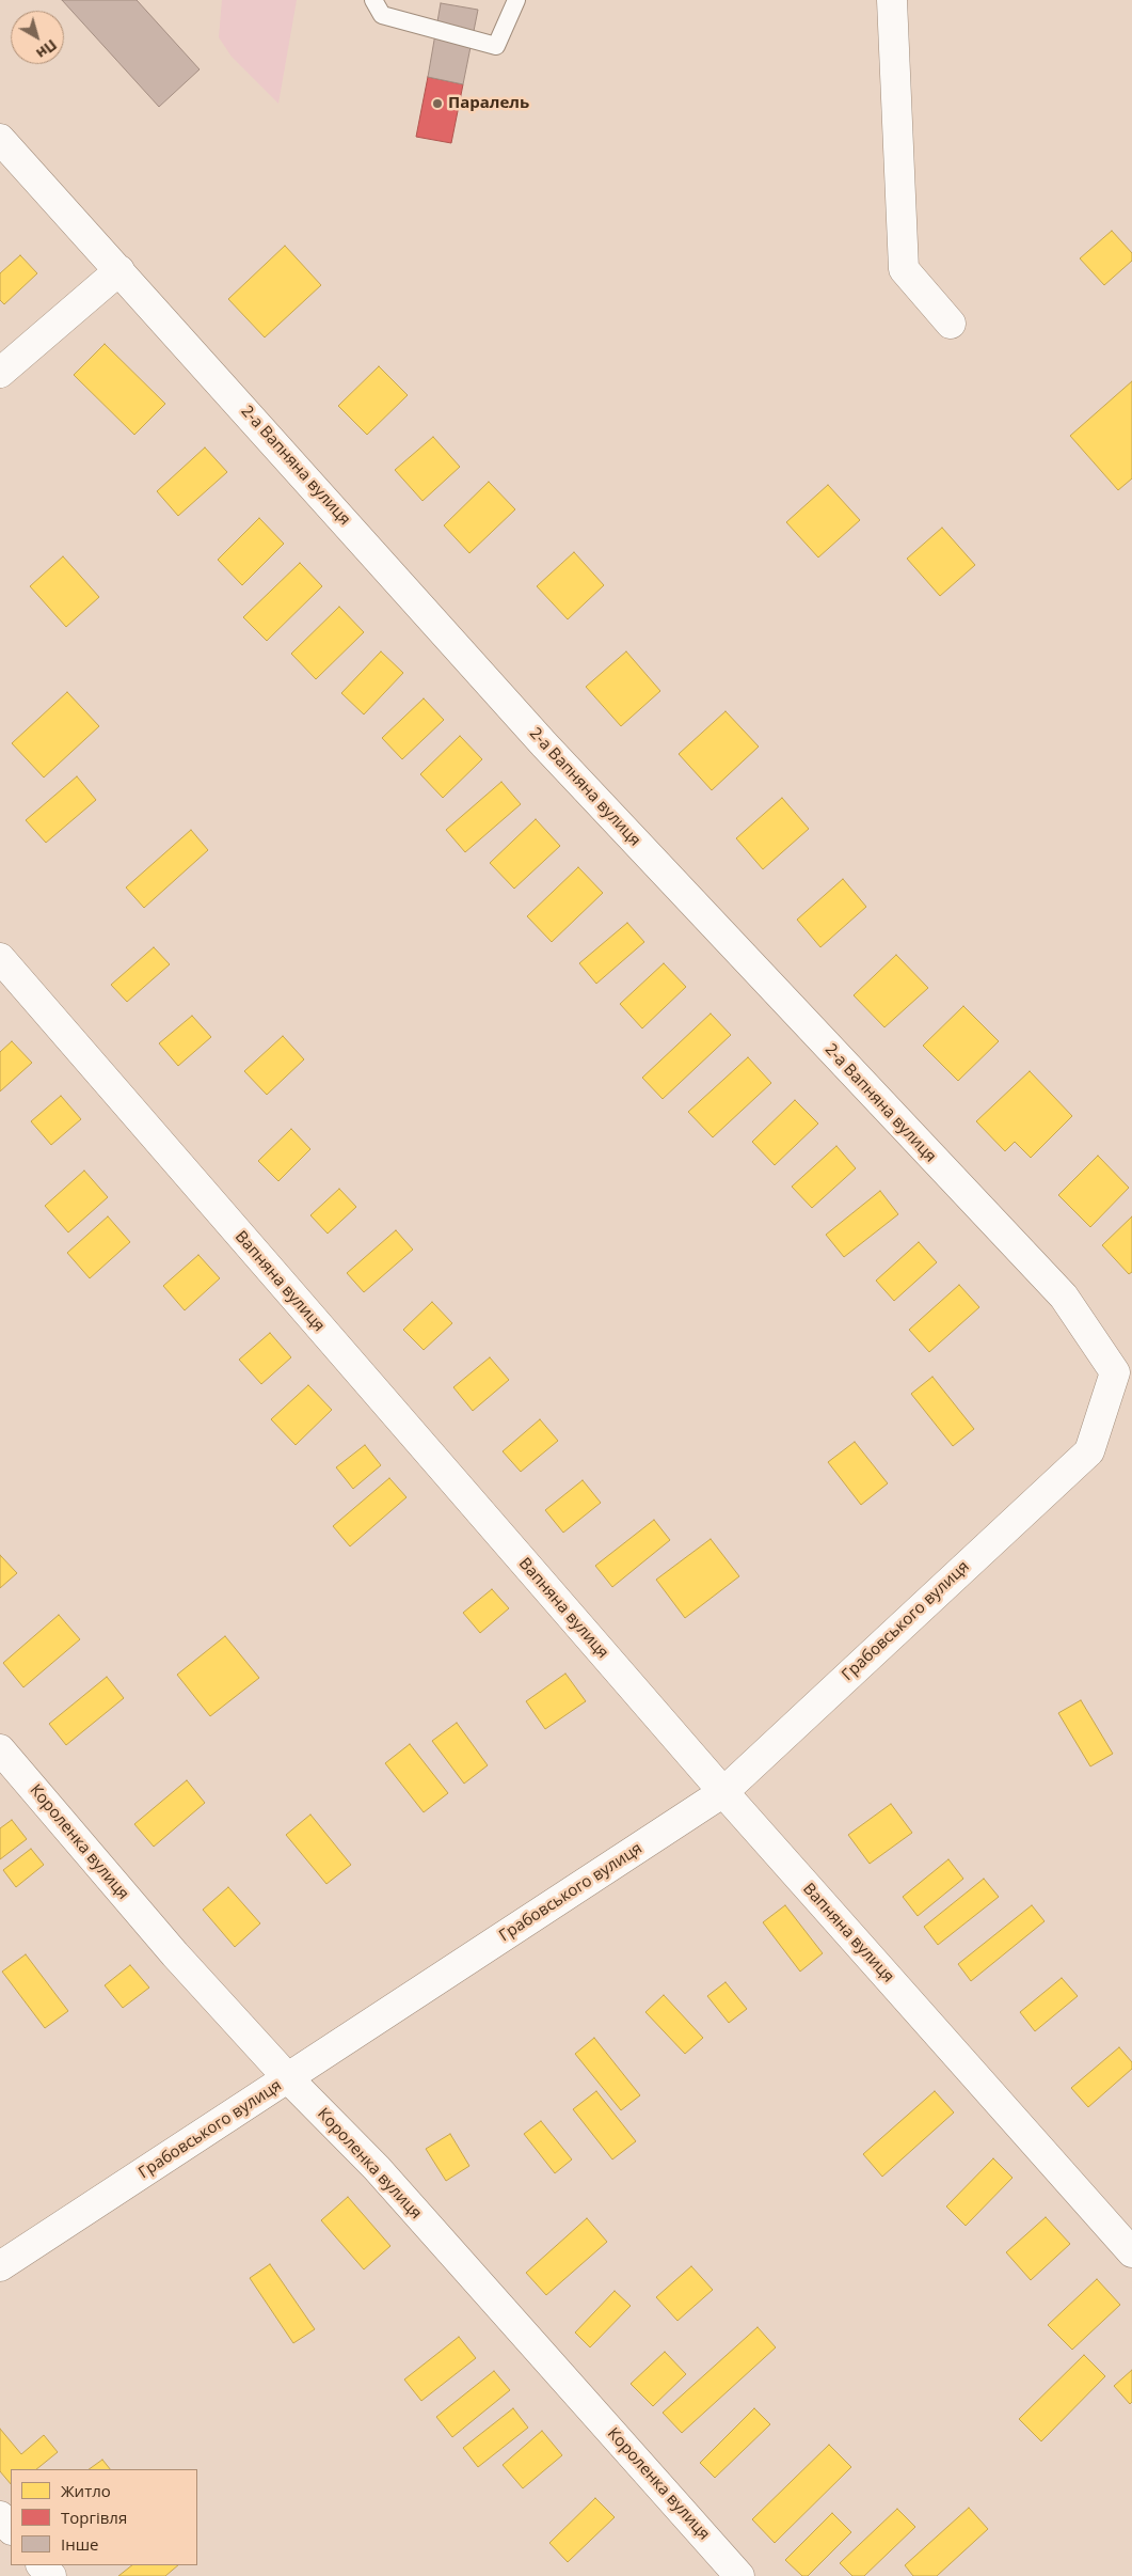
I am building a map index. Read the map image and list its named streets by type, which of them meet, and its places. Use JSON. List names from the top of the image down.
{
  "streets": {
    "street": [
      "2-а Вапняна вулиця",
      "Вапняна вулиця",
      "Грабовського вулиця",
      "Короленка вулиця"
    ]
  },
  "crossings": [
    ["2-а Вапняна вулиця", "Грабовського вулиця"],
    ["Вапняна вулиця", "Грабовського вулиця"],
    ["Грабовського вулиця", "Короленка вулиця"]
  ],
  "places": ["Паралель"],
  "legend": ["Житло", "Торгівля", "Інше"],
  "north": "bottom right"
}
